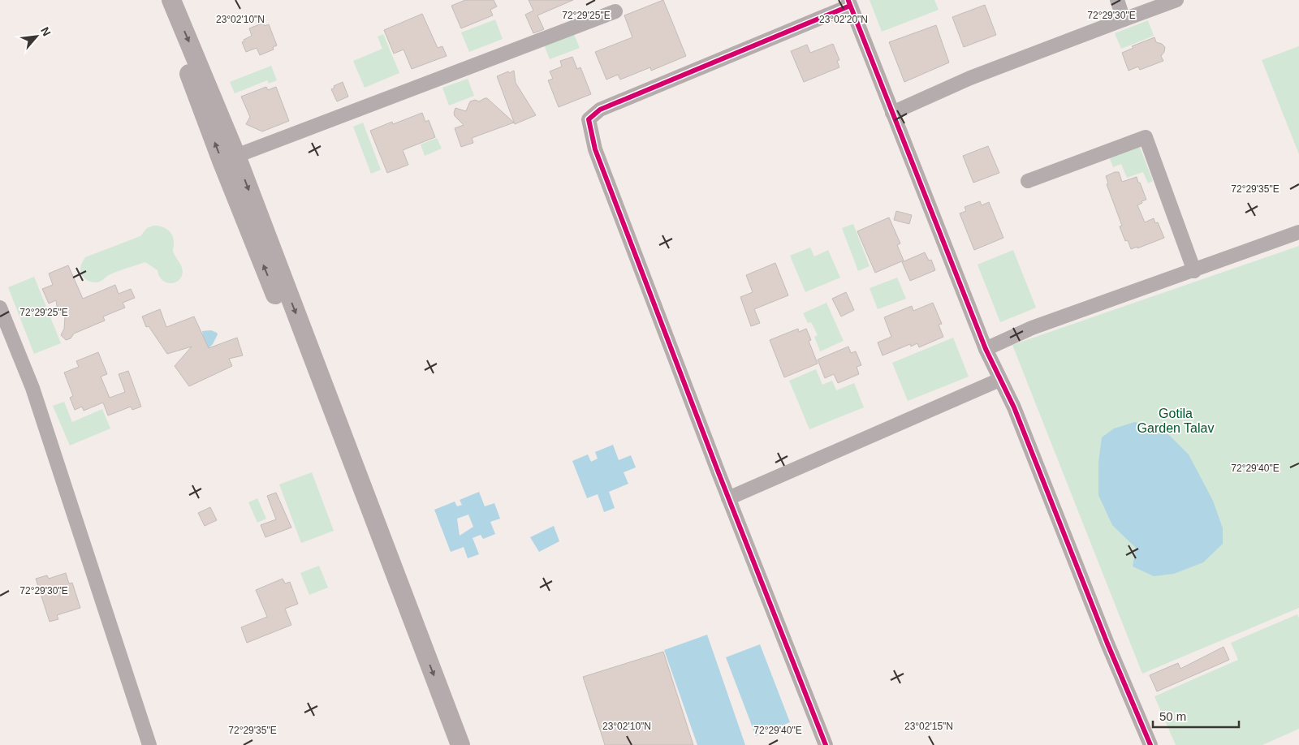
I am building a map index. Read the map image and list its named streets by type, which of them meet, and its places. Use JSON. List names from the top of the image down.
{
  "parks": ["Gotila Garden Talav"],
  "scale_bar": "50 m",
  "north": "top right",
  "coordinates": [
    "72°29'25\"E",
    "72°29'30\"E",
    "23°02'10\"N",
    "23°02'20\"N",
    "72°29'35\"E",
    "72°29'40\"E",
    "23°02'15\"N"
  ]
}
